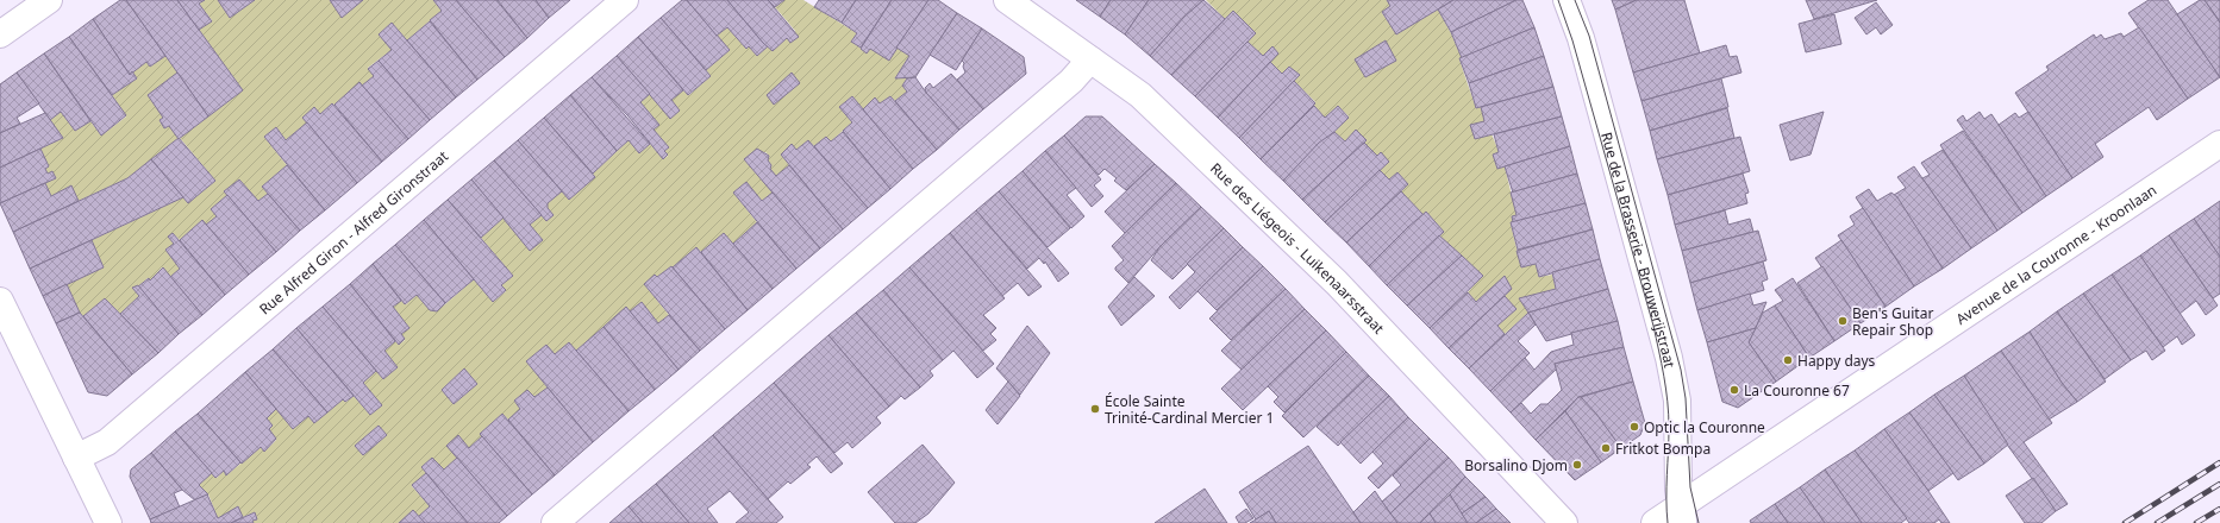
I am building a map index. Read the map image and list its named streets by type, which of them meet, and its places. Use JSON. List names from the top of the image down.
{
  "streets": {
    "street": [
      "Rue Alfred Giron - Alfred Gironstraat",
      "Rue des Liégeois - Luikenaarsstraat",
      "Rue de la Brasserie - Brouwerijstraat",
      "Avenue de la Couronne - Kroonlaan"
    ]
  },
  "crossings": [
    ["Rue de la Brasserie - Brouwerijstraat", "Avenue de la Couronne - Kroonlaan"]
  ],
  "places": [
    "Ben's Guitar Repair Shop",
    "Happy days",
    "La Couronne 67",
    "École Sainte Trinité-Cardinal Mercier 1",
    "Optic la Couronne",
    "Fritkot Bompa",
    "Borsalino Djom"
  ]
}
